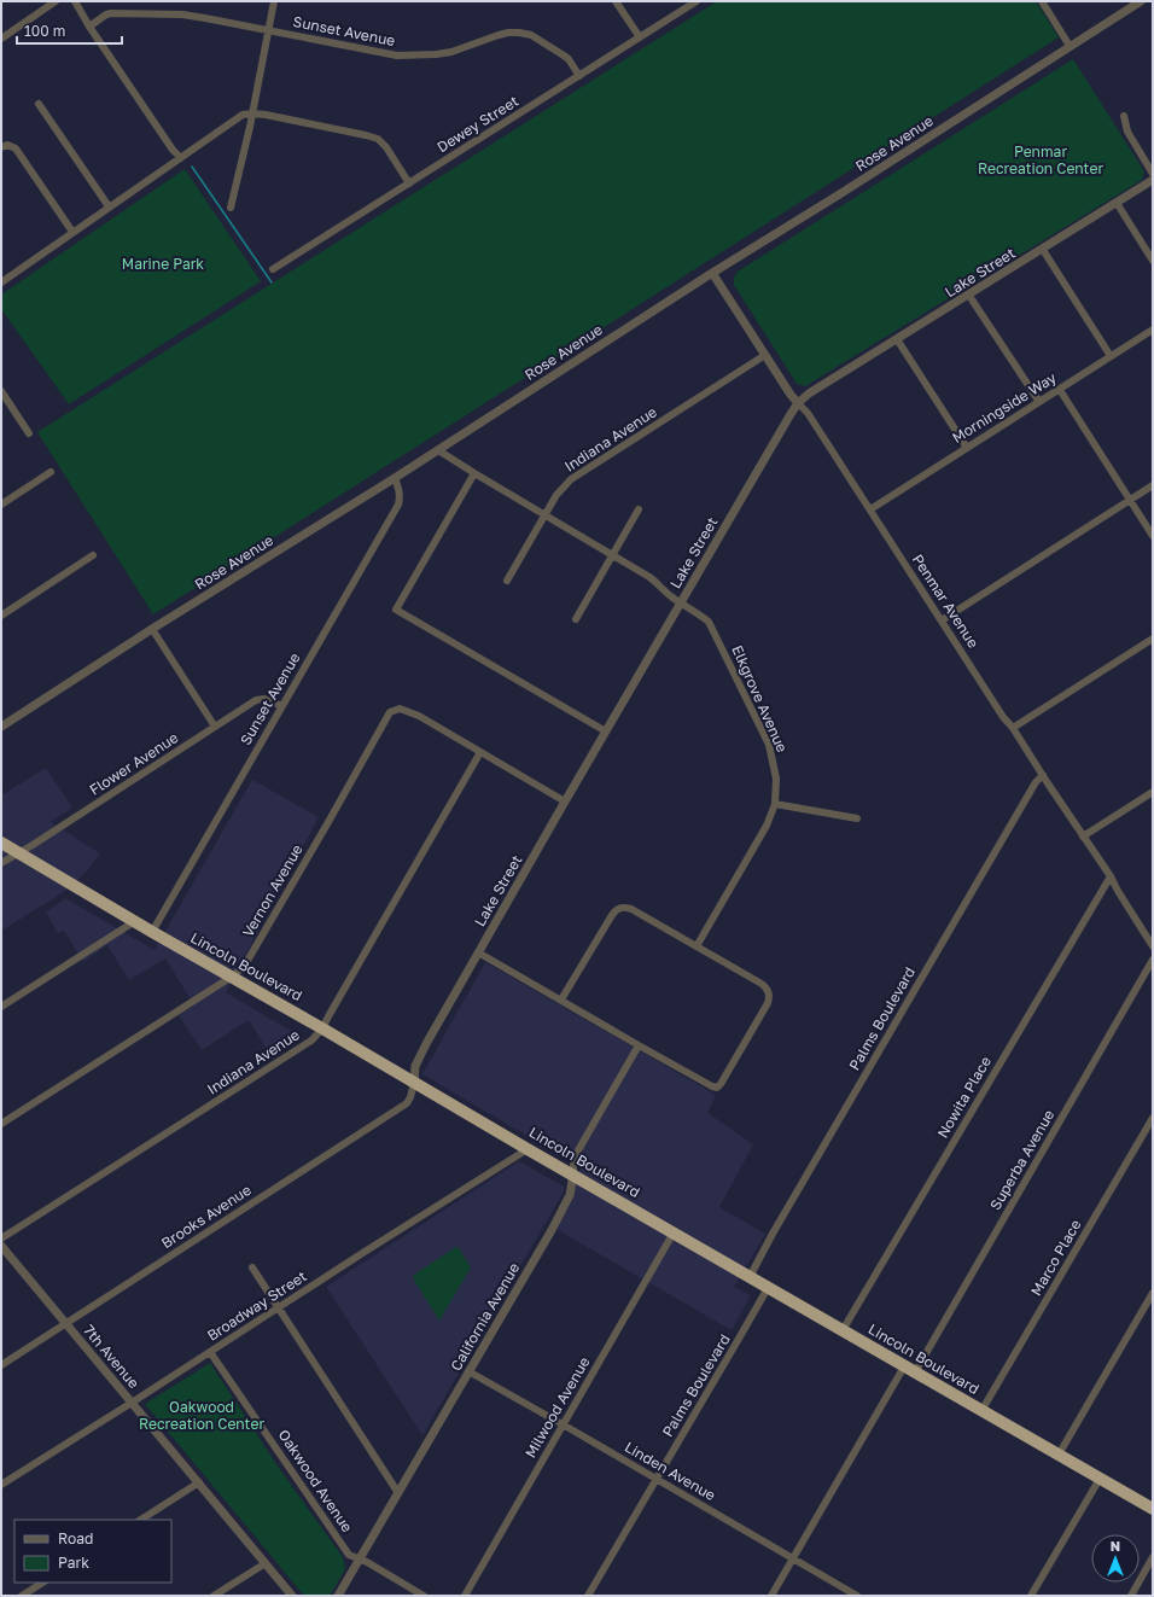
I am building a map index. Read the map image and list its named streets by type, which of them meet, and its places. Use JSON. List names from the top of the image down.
{
  "streets": {
    "highway": ["Lincoln Boulevard"],
    "street": [
      "Sunset Avenue",
      "Dewey Street",
      "Rose Avenue",
      "Lake Street",
      "Morningside Way",
      "Indiana Avenue",
      "Penmar Avenue",
      "Elkgrove Avenue",
      "Flower Avenue",
      "Vernon Avenue",
      "Palms Boulevard",
      "Nowita Place",
      "Superba Avenue",
      "Brooks Avenue",
      "Marco Place",
      "Broadway Street",
      "California Avenue",
      "7th Avenue",
      "Milwood Avenue",
      "Linden Avenue",
      "Oakwood Avenue"
    ]
  },
  "crossings": [
    ["Sunset Avenue", "Dewey Street"],
    ["Sunset Avenue", "Rose Avenue"],
    ["Sunset Avenue", "Flower Avenue"],
    ["Sunset Avenue", "Lincoln Boulevard"],
    ["Rose Avenue", "Penmar Avenue"],
    ["Rose Avenue", "Elkgrove Avenue"],
    ["Lake Street", "Penmar Avenue"],
    ["Lake Street", "Elkgrove Avenue"],
    ["Lake Street", "Lincoln Boulevard"],
    ["Lake Street", "Brooks Avenue"],
    ["Morningside Way", "Penmar Avenue"],
    ["Indiana Avenue", "Penmar Avenue"],
    ["Indiana Avenue", "Elkgrove Avenue"],
    ["Indiana Avenue", "Vernon Avenue"],
    ["Indiana Avenue", "Lincoln Boulevard"],
    ["Penmar Avenue", "Palms Boulevard"],
    ["Penmar Avenue", "Nowita Place"],
    ["Flower Avenue", "Lincoln Boulevard"],
    ["Vernon Avenue", "Lincoln Boulevard"],
    ["Lincoln Boulevard", "Palms Boulevard"],
    ["Lincoln Boulevard", "Nowita Place"],
    ["Lincoln Boulevard", "Superba Avenue"],
    ["Lincoln Boulevard", "Brooks Avenue"],
    ["Lincoln Boulevard", "Marco Place"],
    ["Lincoln Boulevard", "Broadway Street"],
    ["Lincoln Boulevard", "California Avenue"],
    ["Lincoln Boulevard", "Milwood Avenue"],
    ["Palms Boulevard", "Linden Avenue"],
    ["Superba Avenue", "Linden Avenue"],
    ["Brooks Avenue", "7th Avenue"],
    ["Broadway Street", "7th Avenue"],
    ["Broadway Street", "Oakwood Avenue"],
    ["California Avenue", "Linden Avenue"],
    ["California Avenue", "Oakwood Avenue"],
    ["Milwood Avenue", "Linden Avenue"]
  ],
  "parks": ["Penmar Recreation Center", "Marine Park", "Oakwood Recreation Center"],
  "legend": ["Road", "Park"],
  "scale_bar": "100 m",
  "north": "top"
}
